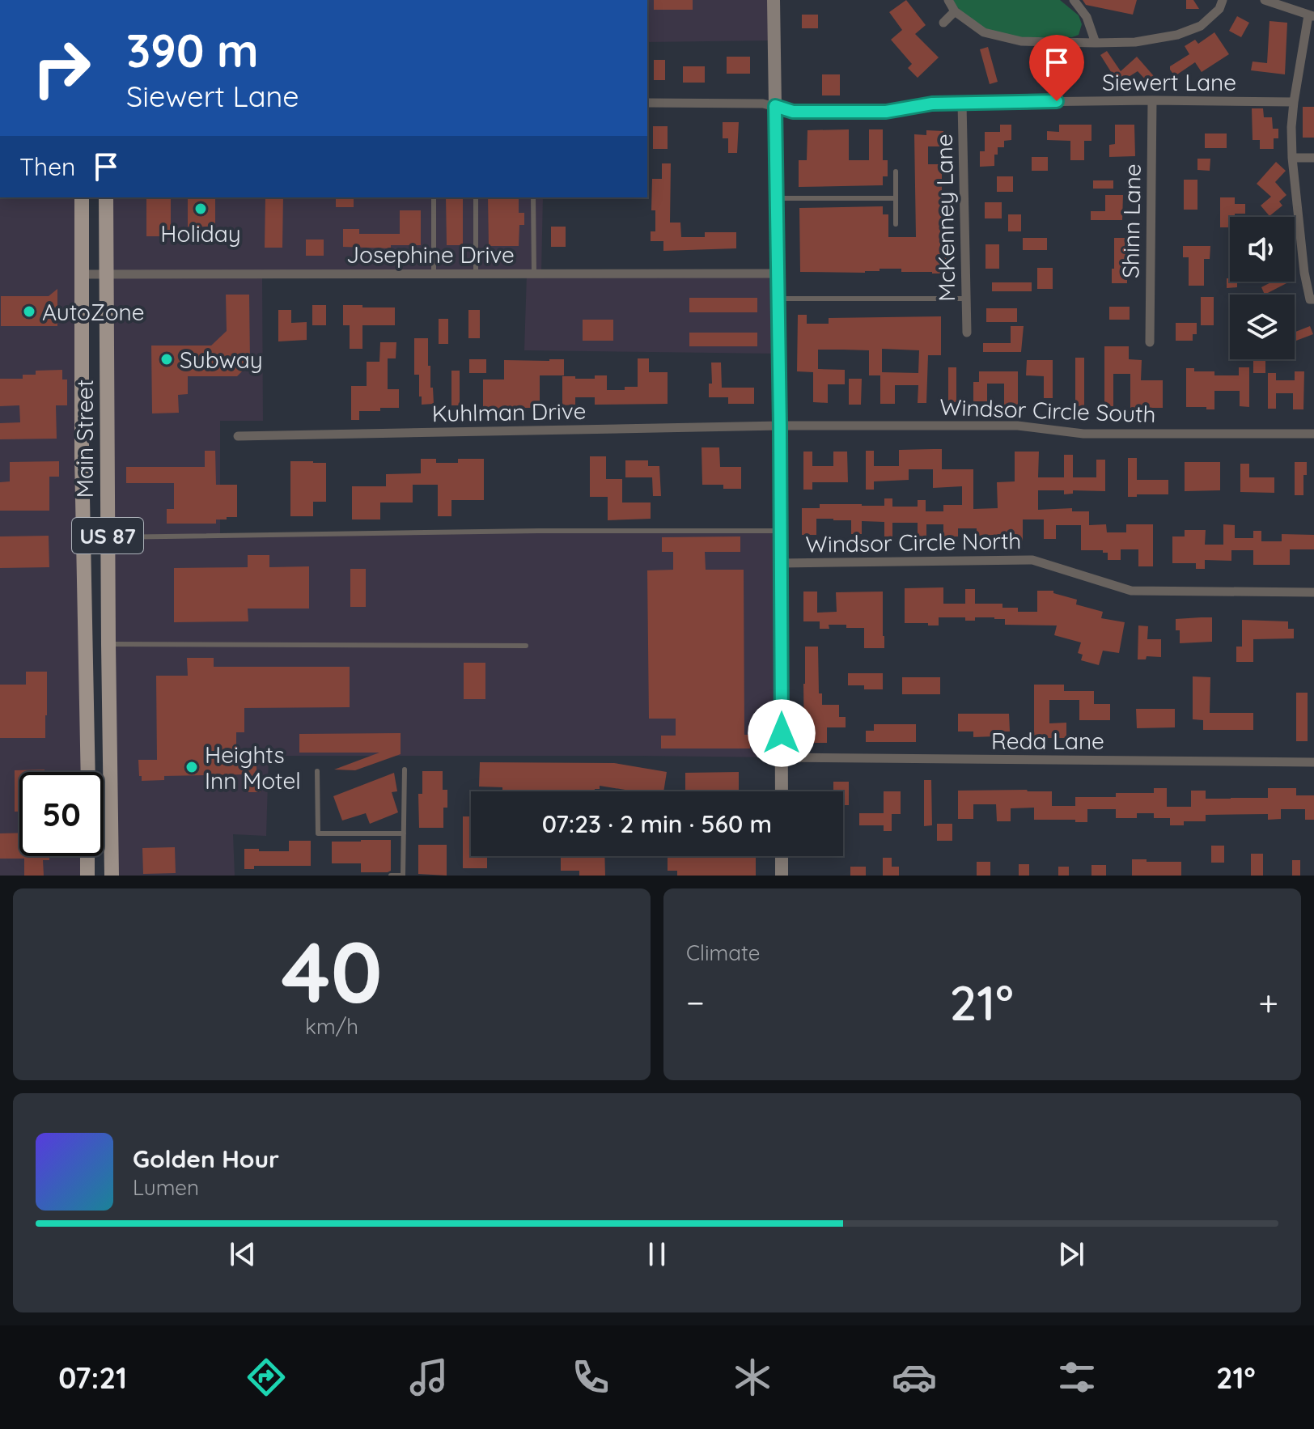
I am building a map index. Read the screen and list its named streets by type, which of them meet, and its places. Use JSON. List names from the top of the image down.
{
  "streets": {
    "main road": ["Main Street", "US 87"],
    "street": [
      "Siewert Lane",
      "McKenney Lane",
      "Shinn Lane",
      "Josephine Drive",
      "Windsor Circle South",
      "Kuhlman Drive",
      "Windsor Circle North",
      "Reda Lane"
    ]
  },
  "crossings": [
    ["Siewert Lane", "McKenney Lane"],
    ["Siewert Lane", "Shinn Lane"],
    ["Josephine Drive", "Main Street"],
    ["Windsor Circle South", "Kuhlman Drive"]
  ],
  "places": [
    "Holiday",
    "AutoZone",
    "Subway",
    "Heights Inn Motel"
  ],
  "page": {
    "turn": ["390 m", "Siewert Lane"],
    "then": "Then",
    "limit": "50",
    "trip": "07:23 · 2 min · 560 m",
    "tile": [
      ["40", "km/h"],
      "Climate"
    ],
    "heat": ["−", "21°", "+"],
    "song": ["Golden Hour", "Lumen"],
    "tabs": ["07:21", "21°"]
  }
}
